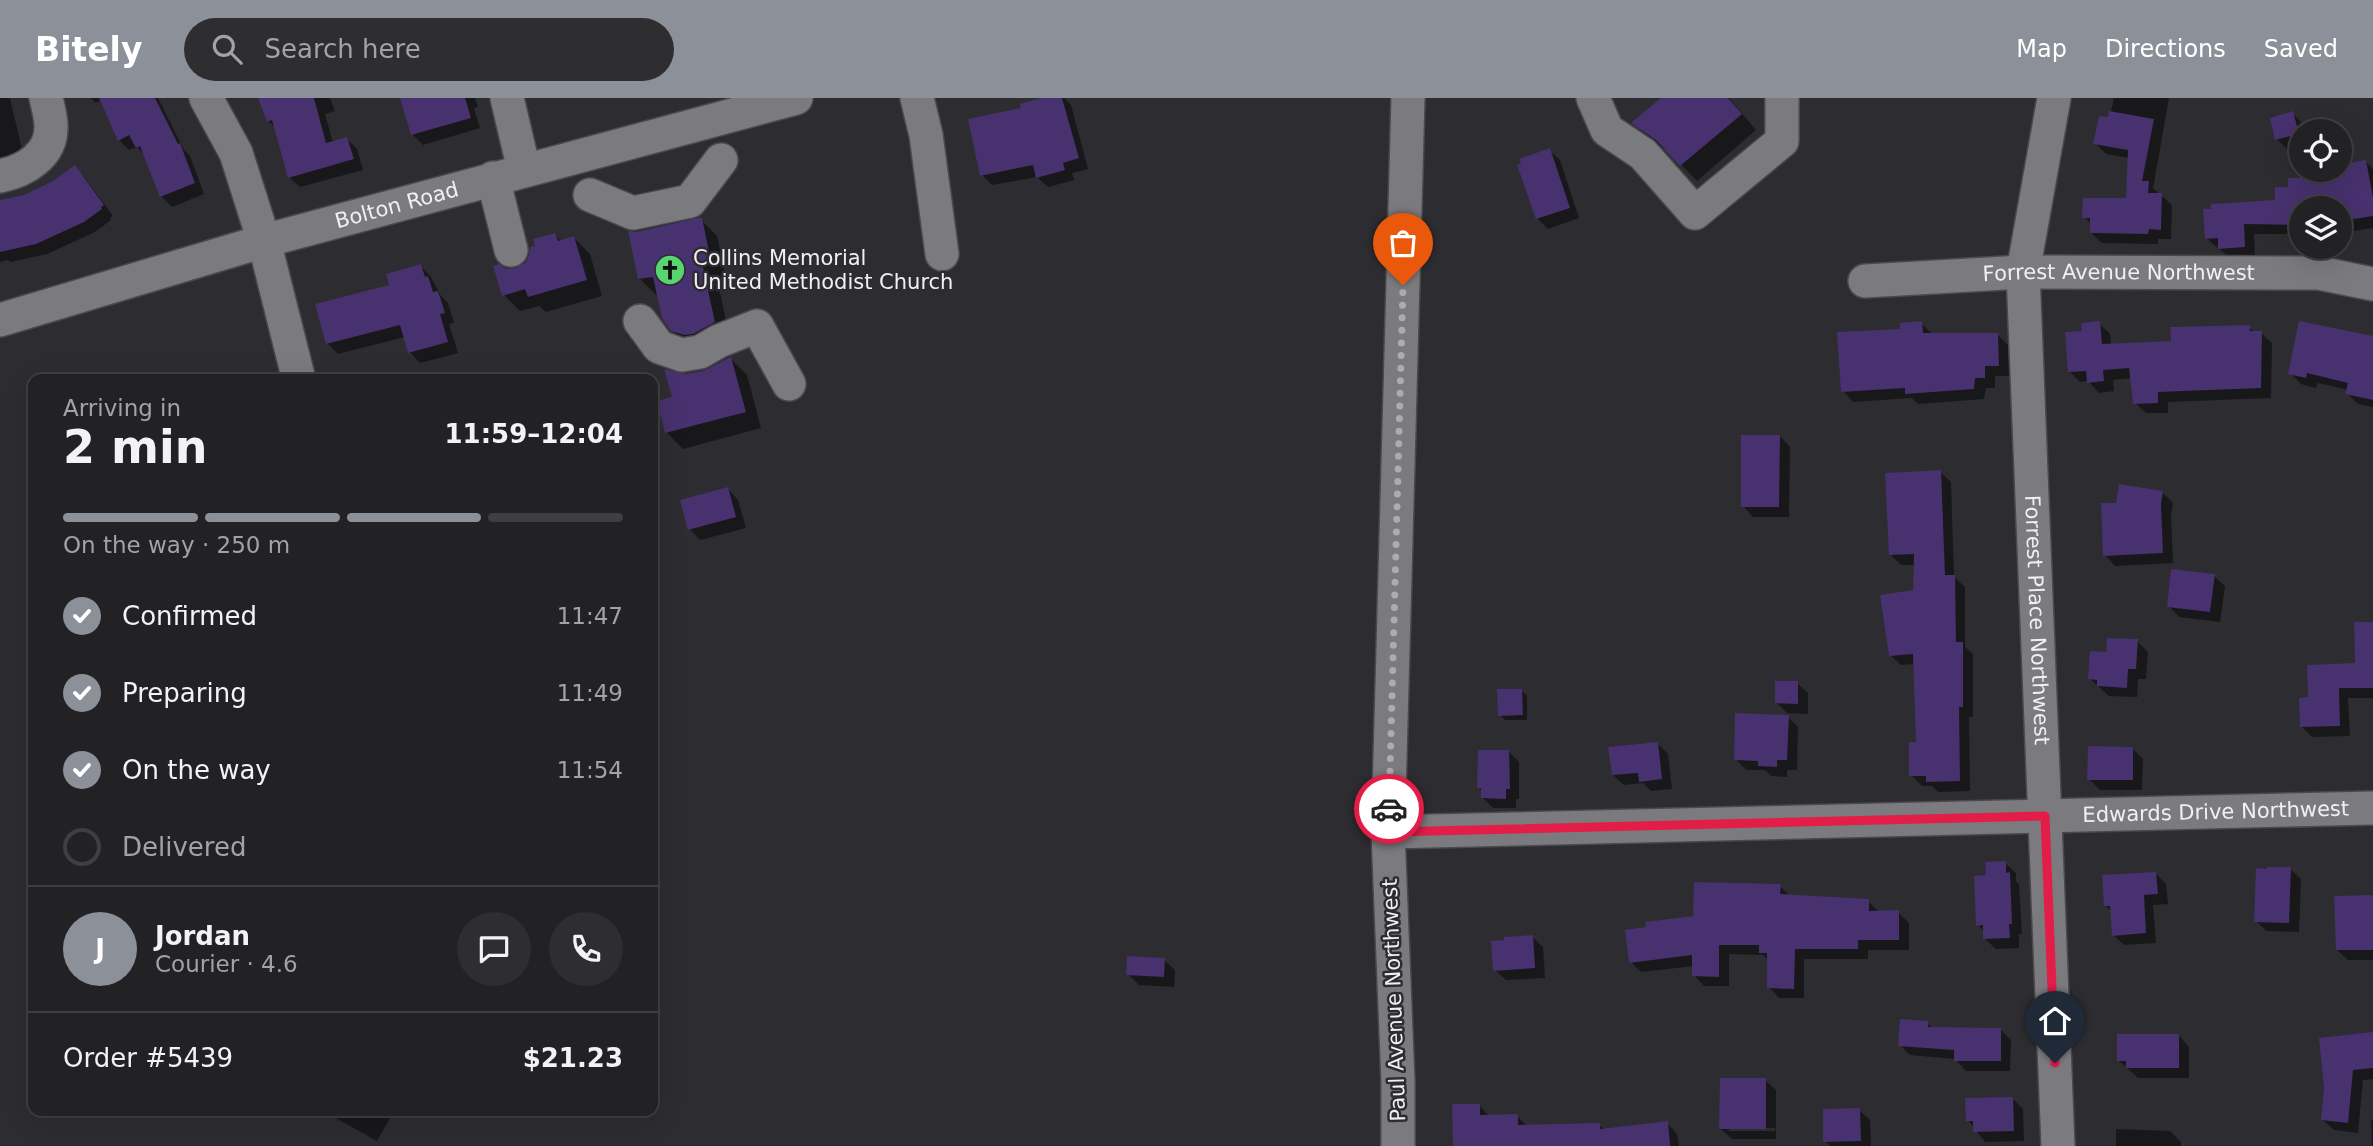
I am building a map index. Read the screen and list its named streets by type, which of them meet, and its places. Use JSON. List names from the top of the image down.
{
  "streets": {
    "street": [
      "Bolton Road",
      "Forrest Avenue Northwest",
      "Forrest Place Northwest",
      "Edwards Drive Northwest",
      "Paul Avenue Northwest"
    ]
  },
  "crossings": [
    ["Forrest Avenue Northwest", "Forrest Place Northwest"],
    ["Forrest Place Northwest", "Edwards Drive Northwest"],
    ["Edwards Drive Northwest", "Paul Avenue Northwest"]
  ],
  "places": {
    "church": ["Collins Memorial United Methodist Church"]
  },
  "page": {
    "header": "Bitely",
    "search": "Search here",
    "nav": ["Map", "Directions", "Saved"],
    "heading": ["2 min", "Arriving in", "11:59–12:04"],
    "panel": [
      "Jordan",
      "Courier · 4.6",
      "Order #5439",
      "$21.23"
    ],
    "bar": "On the way · 250 m",
    "list": [
      ["Confirmed", "11:47"],
      ["Preparing", "11:49"],
      ["On the way", "11:54"],
      "Delivered"
    ],
    "round": "J"
  }
}
